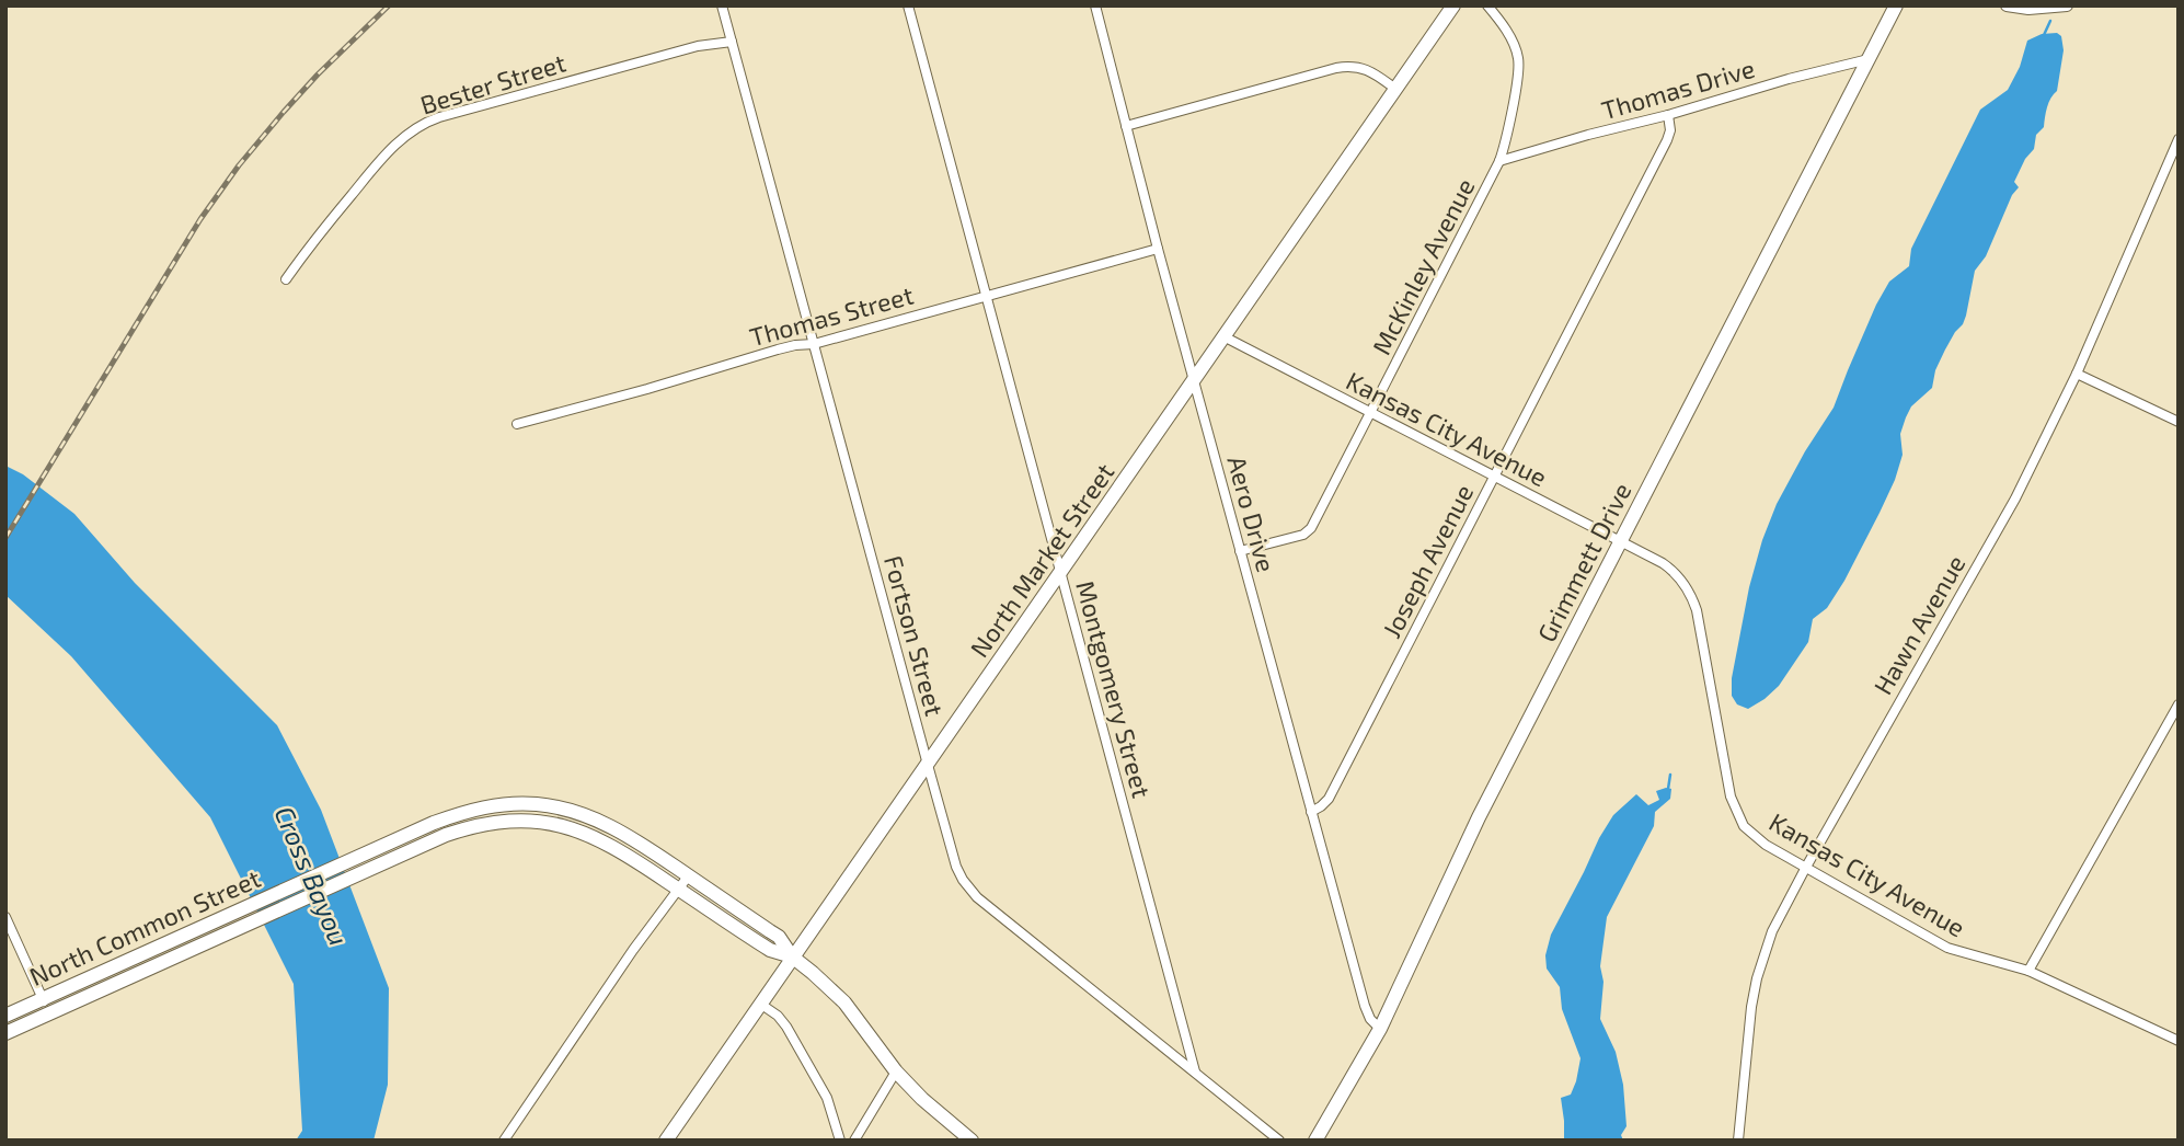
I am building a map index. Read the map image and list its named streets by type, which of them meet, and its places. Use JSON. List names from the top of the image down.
{
  "streets": {
    "main road": ["North Market Street", "Grimmett Drive", "North Common Street"],
    "street": [
      "Bester Street",
      "Thomas Drive",
      "McKinley Avenue",
      "Thomas Street",
      "Kansas City Avenue",
      "Aero Drive",
      "Joseph Avenue",
      "Hawn Avenue",
      "Fortson Street",
      "Montgomery Street"
    ]
  },
  "crossings": [
    ["Bester Street", "Fortson Street"],
    ["Thomas Drive", "McKinley Avenue"],
    ["Thomas Drive", "Joseph Avenue"],
    ["Thomas Drive", "Grimmett Drive"],
    ["McKinley Avenue", "Kansas City Avenue"],
    ["McKinley Avenue", "Aero Drive"],
    ["Thomas Street", "Aero Drive"],
    ["Thomas Street", "Fortson Street"],
    ["Thomas Street", "Montgomery Street"],
    ["Kansas City Avenue", "North Market Street"],
    ["Kansas City Avenue", "Joseph Avenue"],
    ["Kansas City Avenue", "Grimmett Drive"],
    ["Kansas City Avenue", "Hawn Avenue"],
    ["Aero Drive", "North Market Street"],
    ["Aero Drive", "Joseph Avenue"],
    ["Aero Drive", "Grimmett Drive"],
    ["North Market Street", "Fortson Street"],
    ["North Market Street", "Montgomery Street"],
    ["North Market Street", "North Common Street"],
    ["Fortson Street", "Montgomery Street"]
  ],
  "water": ["Cross Bayou"]
}
